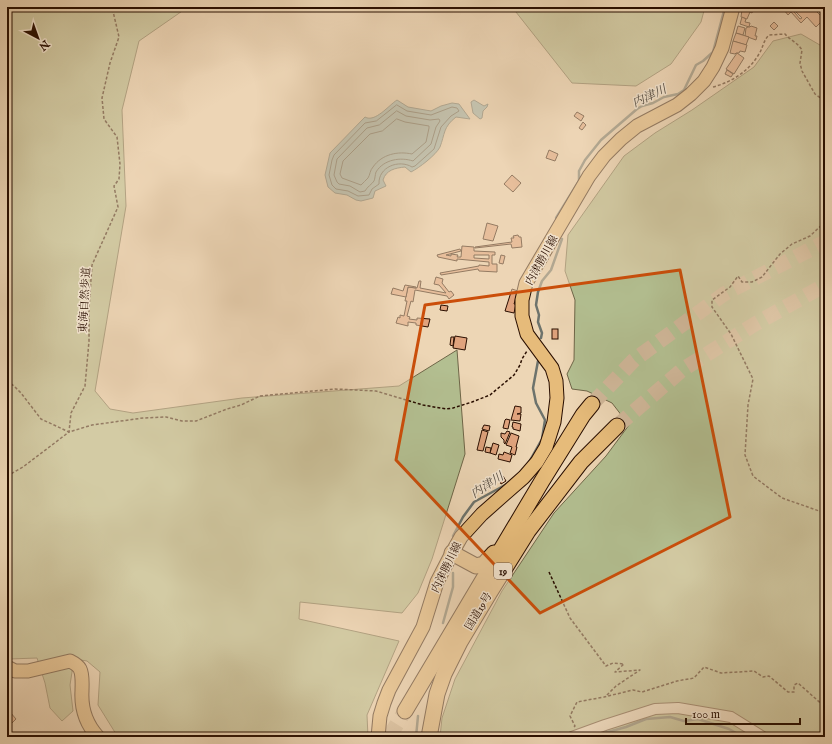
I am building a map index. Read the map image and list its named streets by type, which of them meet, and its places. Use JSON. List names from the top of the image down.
{
  "streets": {
    "highway": ["19", "国道19号"],
    "main road": ["内津勝川線"],
    "path": ["東海自然歩道"]
  },
  "water": ["内津川"],
  "scale_bar": "100 m",
  "north": "bottom right"
}
